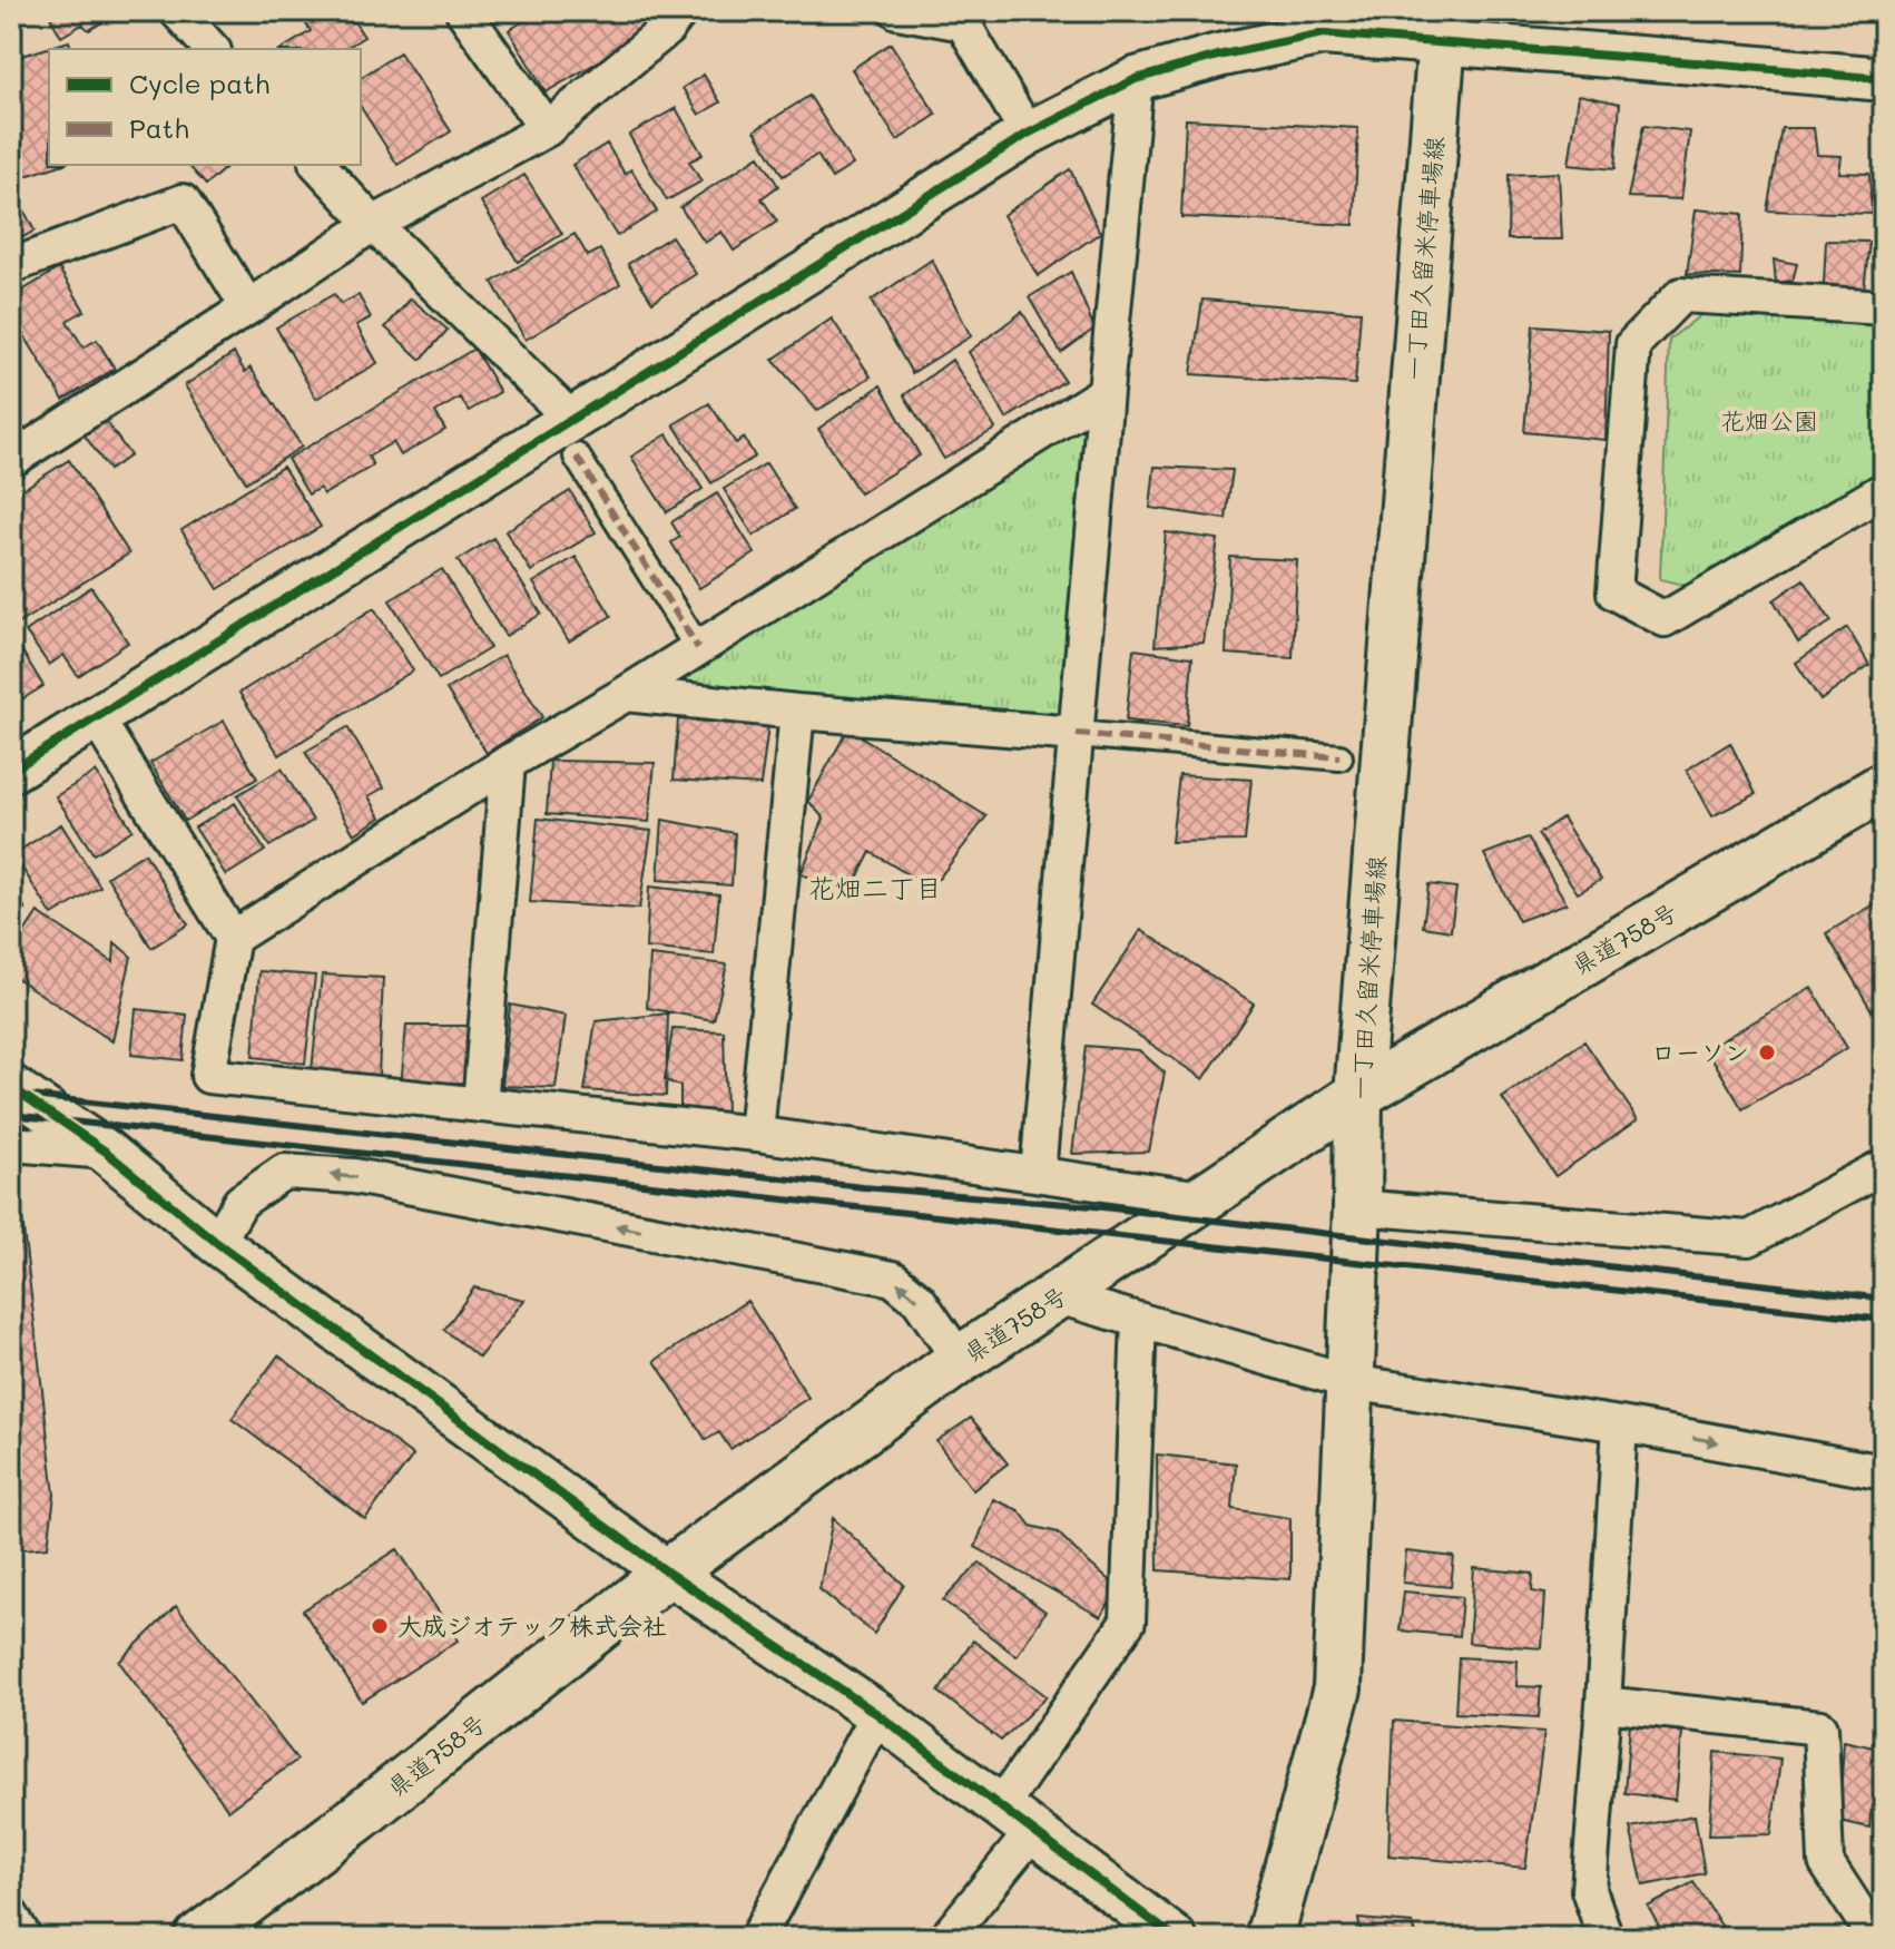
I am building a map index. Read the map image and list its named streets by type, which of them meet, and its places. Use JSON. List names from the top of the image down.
{
  "streets": {
    "main road": ["一丁田久留米停車場線", "県道758号"]
  },
  "crossings": [
    ["一丁田久留米停車場線", "県道758号"]
  ],
  "districts": ["花畑二丁目"],
  "parks": ["花畑公園"],
  "places": ["ローソン", "大成ジオテック株式会社"],
  "legend": ["Cycle path", "Path"]
}
